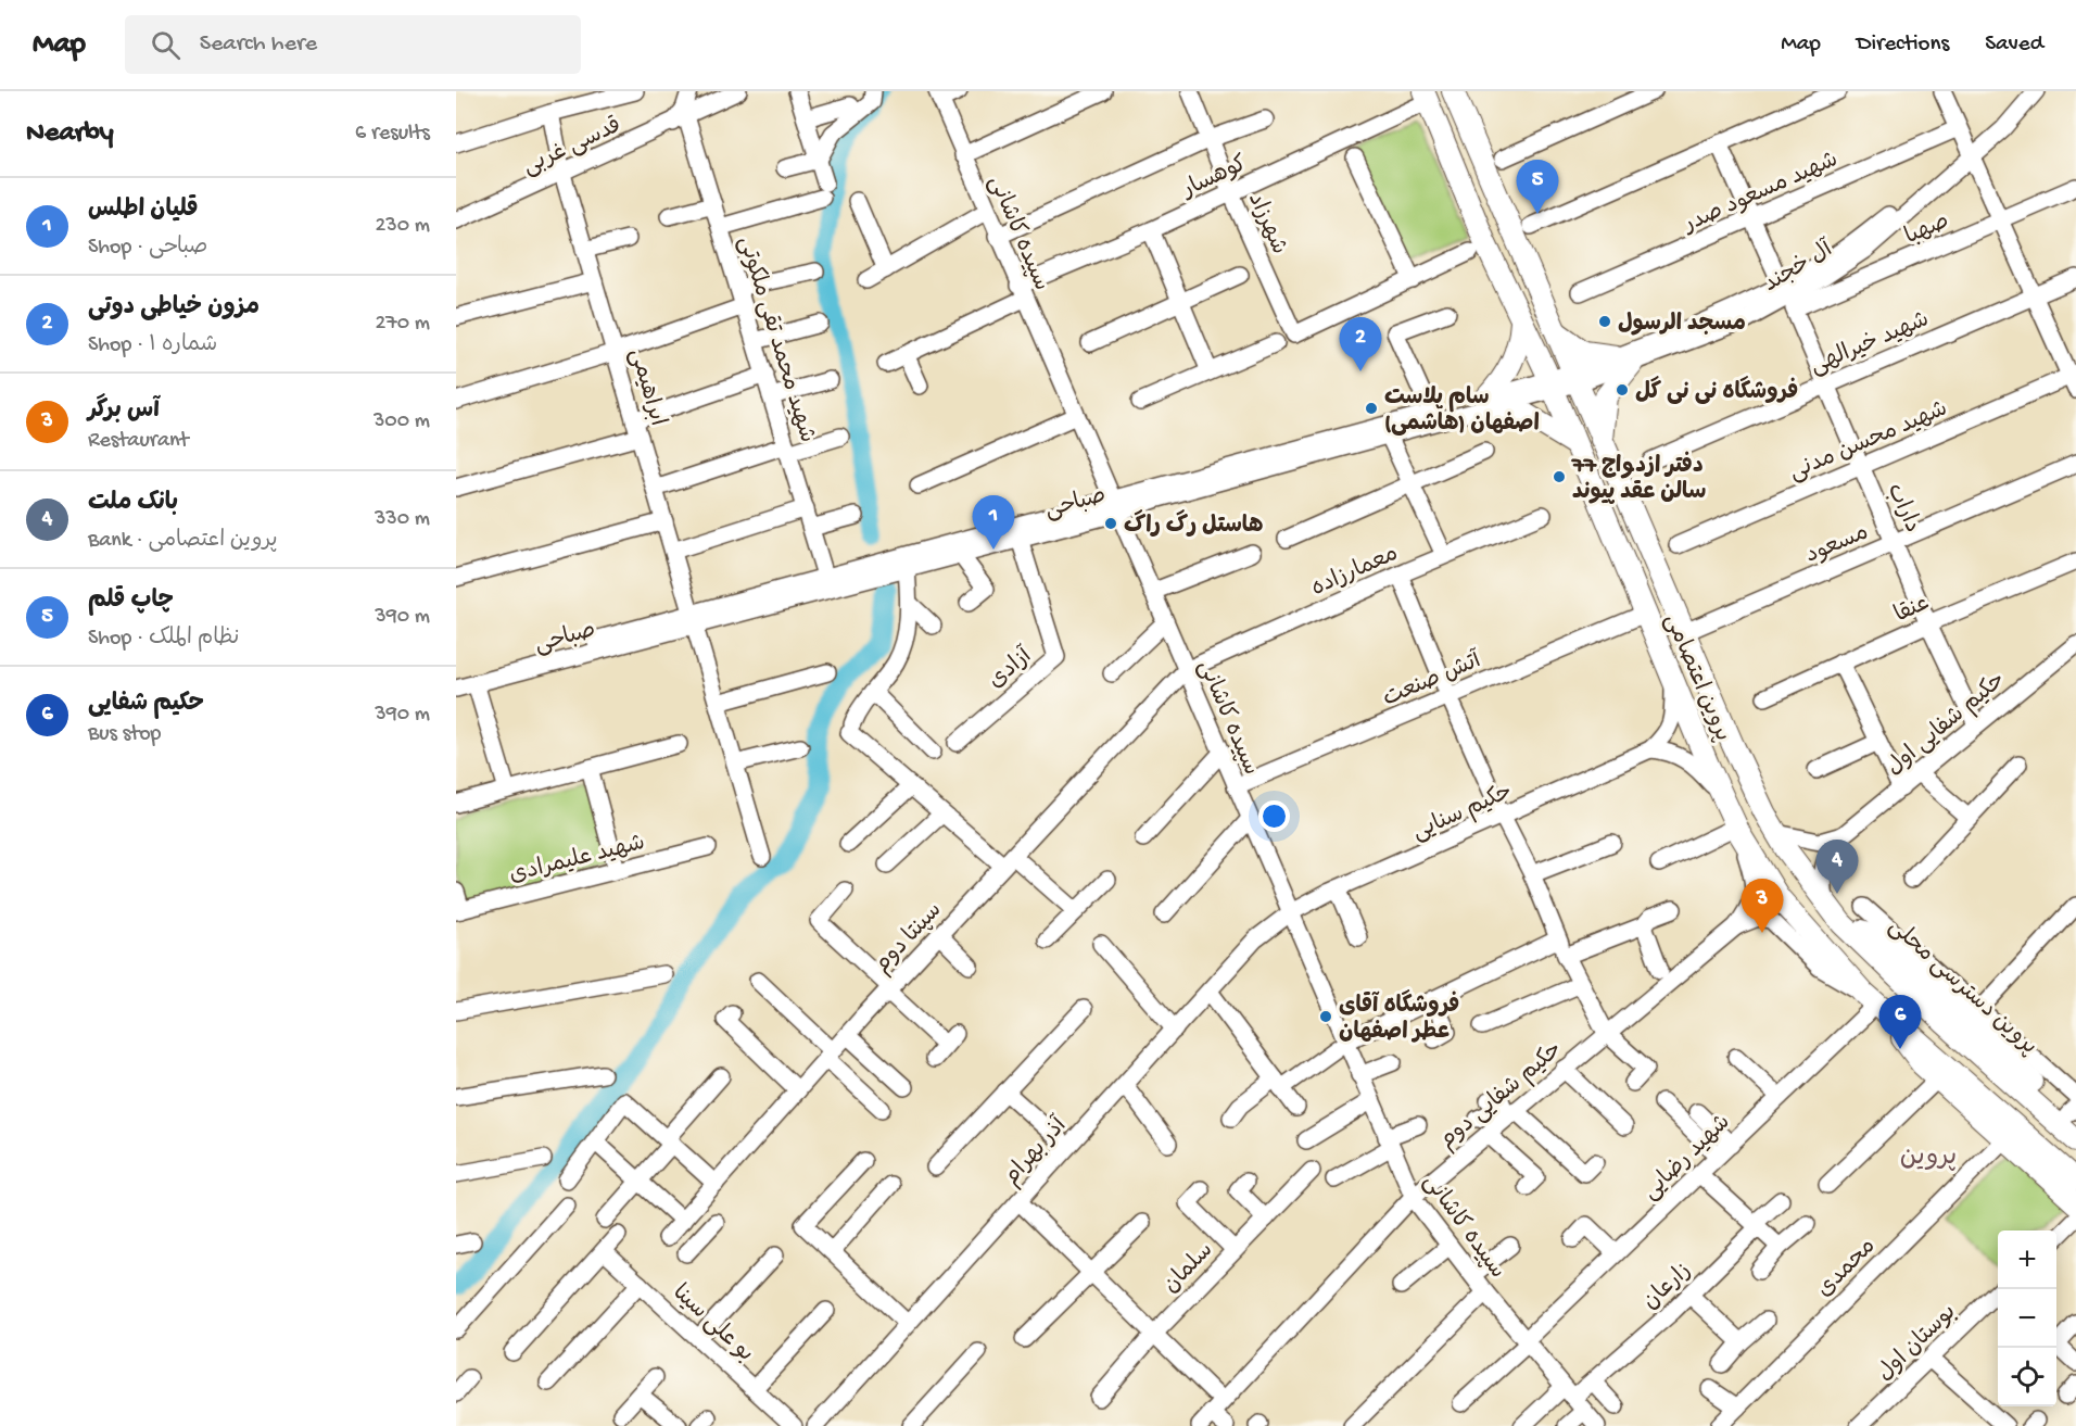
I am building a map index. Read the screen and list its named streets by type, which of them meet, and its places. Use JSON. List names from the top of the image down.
{
  "streets": {
    "main road": ["پروین اعتصامی", "پروین دسترسی محلی"],
    "street": [
      "قدسی غربی",
      "کوهسار",
      "شهید مسعود صدر",
      "شهرزاد",
      "صهبا",
      "سپیده کاشانی",
      "آل خجند",
      "شهید محمد تقی ملکوتی",
      "شهید خیرالهی",
      "ابراهیمی",
      "شهید محسن مدنی",
      "صباحی",
      "داراب",
      "مسعود",
      "معمارزاده",
      "عنقا",
      "آزادی",
      "آتش صنعت",
      "حکیم شفایی اول",
      "حکیم سنایی",
      "شهید علیمرادی",
      "سپنتا دوم",
      "حکیم شفایی دوم",
      "آذر بهرام",
      "شهید رضایی",
      "سلمان",
      "محمدی",
      "زارعان",
      "بو علی سینا",
      "بوستان اول"
    ]
  },
  "crossings": [
    ["قدسی غربی", "شهید محمد تقی ملکوتی"],
    ["قدسی غربی", "ابراهیمی"],
    ["کوهسار", "شهرزاد"],
    ["کوهسار", "سپیده کاشانی"],
    ["کوهسار", "پروین اعتصامی"],
    ["صهبا", "داراب"],
    ["سپیده کاشانی", "صباحی"],
    ["سپیده کاشانی", "معمارزاده"],
    ["سپیده کاشانی", "آتش صنعت"],
    ["سپیده کاشانی", "حکیم سنایی"],
    ["سپیده کاشانی", "سپنتا دوم"],
    ["سپیده کاشانی", "حکیم شفایی دوم"],
    ["سپیده کاشانی", "آذر بهرام"],
    ["سپیده کاشانی", "شهید رضایی"],
    ["سپیده کاشانی", "زارعان"],
    ["آل خجند", "صباحی"],
    ["آل خجند", "پروین اعتصامی"],
    ["شهید محمد تقی ملکوتی", "صباحی"],
    ["شهید خیرالهی", "داراب"],
    ["ابراهیمی", "صباحی"],
    ["شهید محسن مدنی", "داراب"],
    ["صباحی", "آزادی"],
    ["صباحی", "پروین اعتصامی"],
    ["داراب", "مسعود"],
    ["داراب", "عنقا"],
    ["داراب", "حکیم شفایی اول"],
    ["مسعود", "پروین اعتصامی"],
    ["معمارزاده", "سپنتا دوم"],
    ["پروین اعتصامی", "آتش صنعت"],
    ["پروین اعتصامی", "پروین دسترسی محلی"],
    ["پروین اعتصامی", "شهید رضایی"],
    ["حکیم سنایی", "آذر بهرام"]
  ],
  "districts": ["پروین"],
  "places": [
    "مسجد الرسول",
    "فروشگاه نی نی گل",
    "سام پلاست اصفهان (هاشمی)",
    "دفتر ازدواج 77 سالن عقد پیوند",
    "هاستل رگ راگ",
    "فروشگاه آقای عطر اصفهان"
  ],
  "page": {
    "header": "Map",
    "search": "Search here",
    "nav": ["Map", "Directions", "Saved"],
    "heading": ["Nearby", "6 results"],
    "pins": [
      "5",
      "2",
      "1",
      "4",
      "3",
      "6"
    ],
    "list": [
      {
        "mark": "1",
        "name": "قلیان اطلس",
        "note": "Shop · صباحی",
        "value": "230 m"
      },
      {
        "mark": "2",
        "name": "مزون خیاطی دوتی",
        "note": "Shop · شماره ۱",
        "value": "270 m"
      },
      {
        "mark": "3",
        "name": "آس برگر",
        "note": "Restaurant",
        "value": "300 m"
      },
      {
        "mark": "4",
        "name": "بانک ملت",
        "note": "Bank · پروین اعتصامی",
        "value": "330 m"
      },
      {
        "mark": "5",
        "name": "چاپ قلم",
        "note": "Shop · نظام الملک",
        "value": "390 m"
      },
      {
        "mark": "6",
        "name": "حکیم شفایی",
        "note": "Bus stop",
        "value": "390 m"
      }
    ],
    "map_buttons": ["+", "−"]
  }
}
